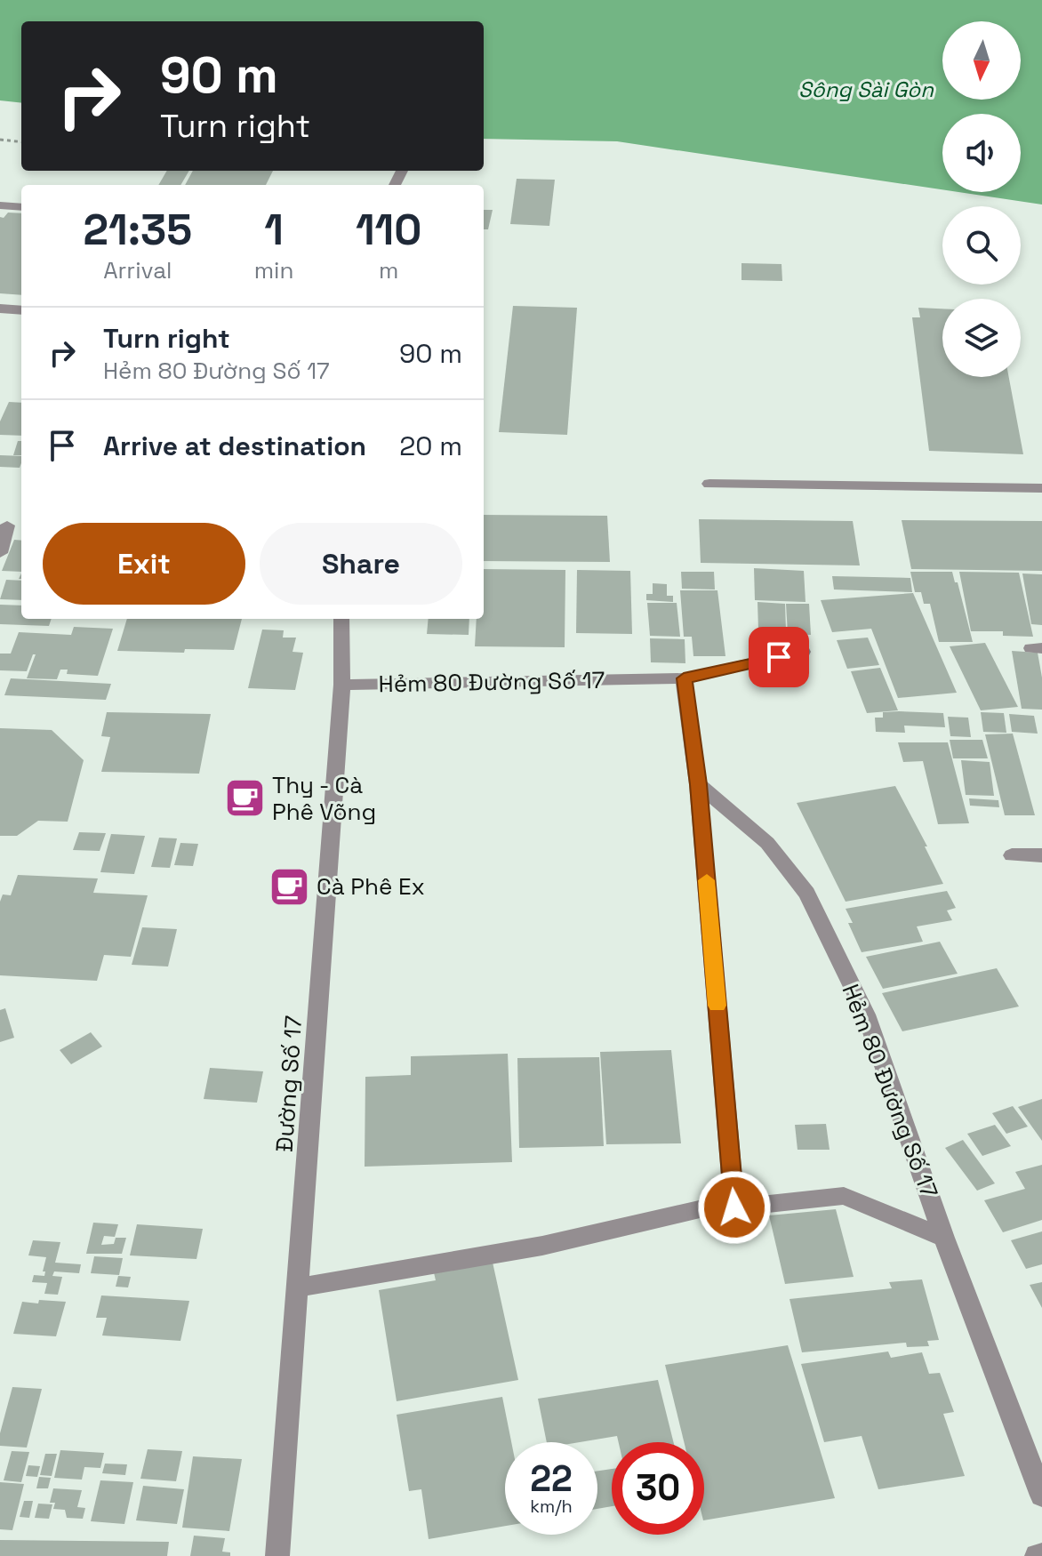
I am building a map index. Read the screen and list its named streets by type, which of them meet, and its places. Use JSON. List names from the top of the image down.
{
  "streets": {
    "street": ["Hẻm 80 Đường Số 17", "Đường Số 17"]
  },
  "crossings": [
    ["Hẻm 80 Đường Số 17", "Đường Số 17"]
  ],
  "water": ["Sông Sài Gòn"],
  "places": {
    "cafe": ["Thy - Cà Phê Võng", "Cà Phê Ex"]
  },
  "north": "bottom",
  "page": {
    "turn": ["90 m", "Turn right"],
    "eta": [
      "21:35",
      "Arrival",
      "1",
      "min",
      "110",
      "m"
    ],
    "list": [
      {
        "name": "Turn right",
        "note": "Hẻm 80 Đường Số 17",
        "value": "90 m"
      },
      {
        "name": "Arrive at destination",
        "value": "20 m"
      }
    ],
    "buttons": ["Exit", "Share"],
    "speed": "22 km/h",
    "limit": "30"
  }
}
